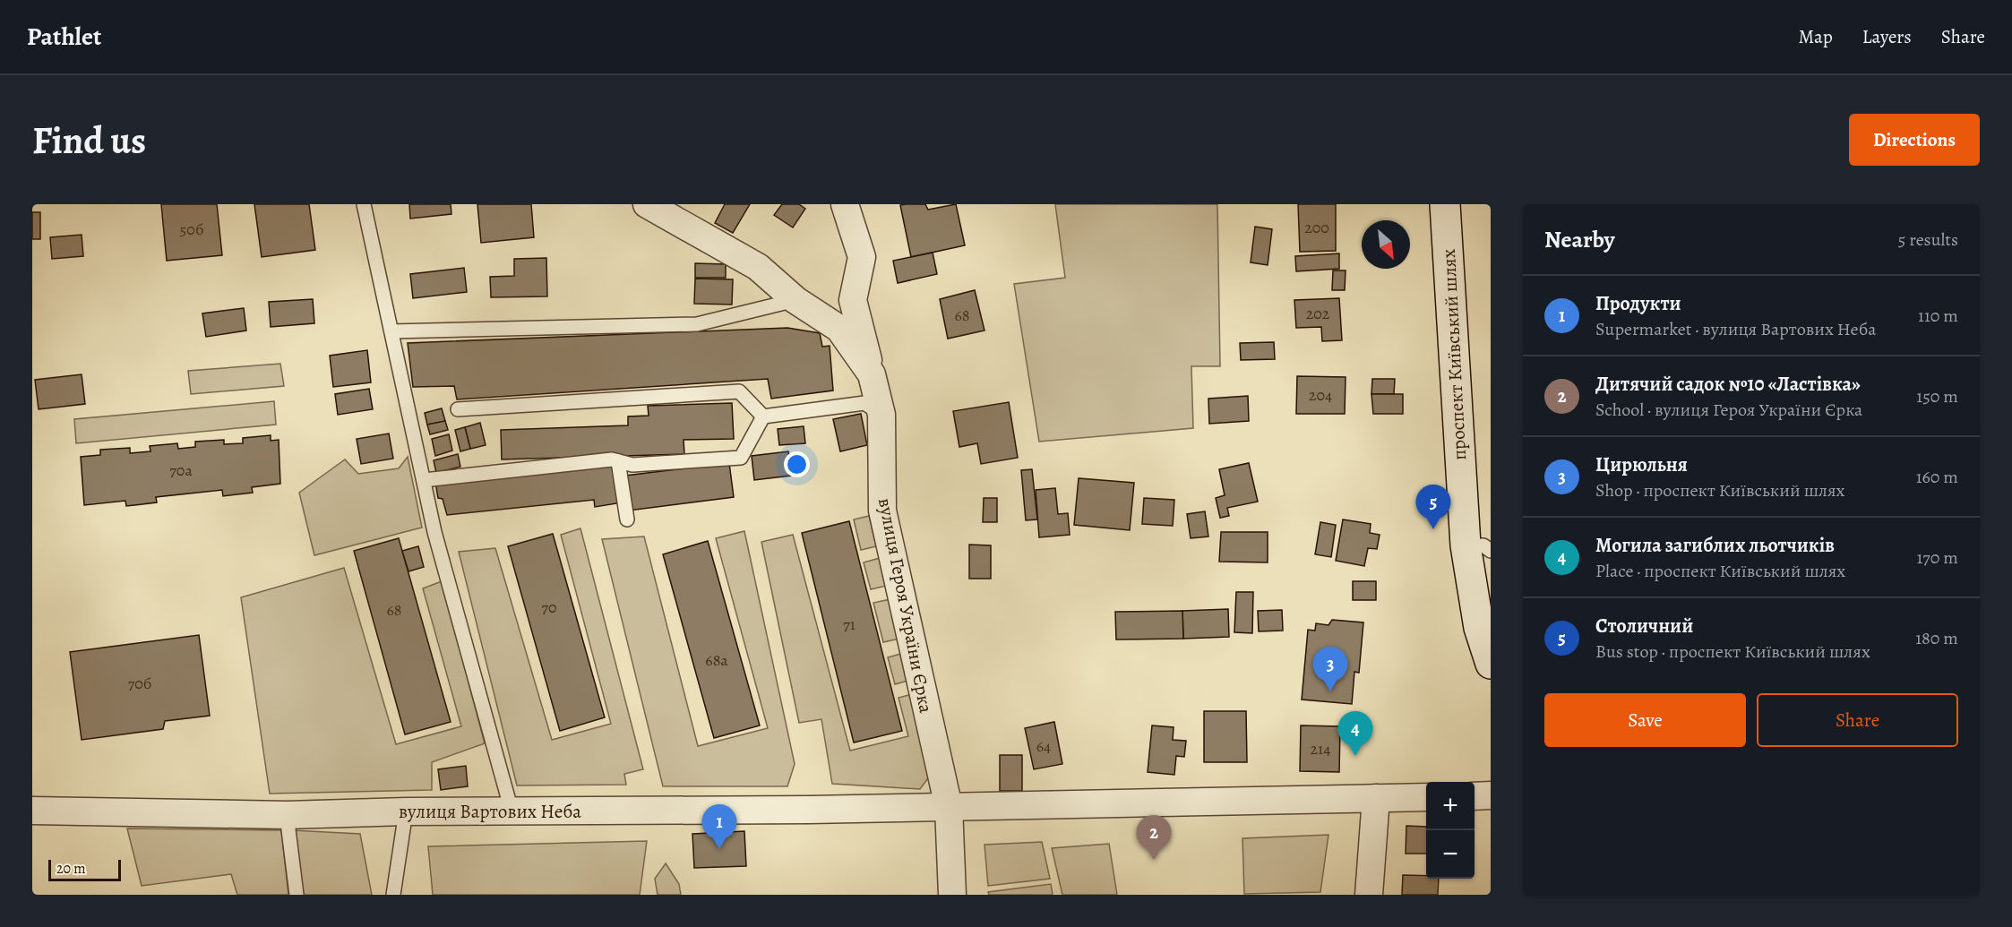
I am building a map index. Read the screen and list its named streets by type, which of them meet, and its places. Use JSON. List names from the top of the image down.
{
  "streets": {
    "main road": ["проспект Київський шлях"],
    "street": ["вулиця Героя України Єрка", "вулиця Вартових Неба"]
  },
  "crossings": [
    ["вулиця Героя України Єрка", "вулиця Вартових Неба"]
  ],
  "house_numbers": [
    "200",
    "50б",
    "202",
    "68",
    "204",
    "70а",
    "70",
    "68",
    "71",
    "68а",
    "70б",
    "64",
    "214"
  ],
  "scale_bar": "20 m",
  "north": "bottom right",
  "page": {
    "header": "Pathlet",
    "nav": ["Map", "Layers", "Share"],
    "buttons": [
      "Directions",
      ["Save", "Share"]
    ],
    "title": "Find us",
    "heading": ["Nearby", "5 results"],
    "list": [
      {
        "mark": "1",
        "name": "Продукти",
        "note": "Supermarket · вулиця Вартових Неба",
        "value": "110 m"
      },
      {
        "mark": "2",
        "name": "Дитячий садок №10 «Ластівка»",
        "note": "School · вулиця Героя України Єрка",
        "value": "150 m"
      },
      {
        "mark": "3",
        "name": "Цирюльня",
        "note": "Shop · проспект Київський шлях",
        "value": "160 m"
      },
      {
        "mark": "4",
        "name": "Могила загиблих льотчиків",
        "note": "Place · проспект Київський шлях",
        "value": "170 m"
      },
      {
        "mark": "5",
        "name": "Столичний",
        "note": "Bus stop · проспект Київський шлях",
        "value": "180 m"
      }
    ],
    "pins": [
      "5",
      "3",
      "4",
      "1",
      "2"
    ],
    "map_buttons": ["+", "−"],
    "scale": "20 m"
  }
}
